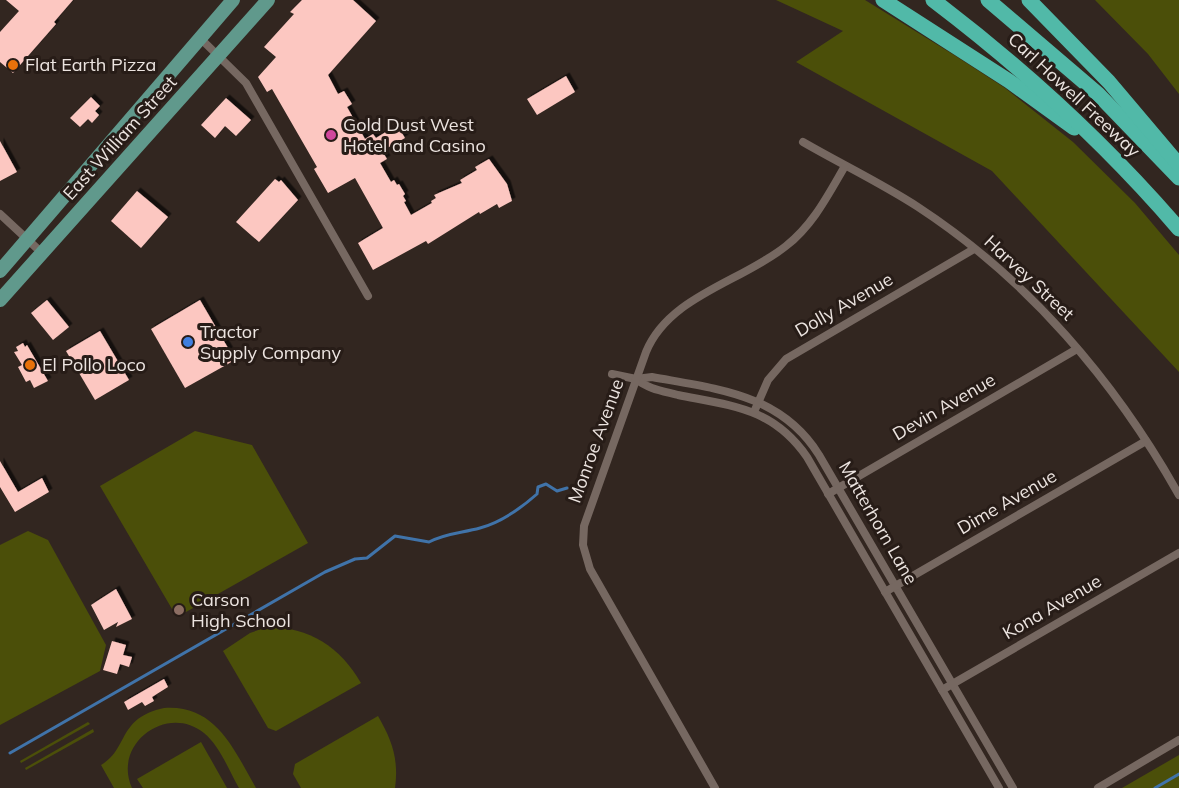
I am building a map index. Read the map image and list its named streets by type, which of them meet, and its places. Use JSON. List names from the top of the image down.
{
  "streets": {
    "highway": ["Carl Howell Freeway"],
    "main road": ["East William Street"],
    "street": [
      "Harvey Street",
      "Dolly Avenue",
      "Devin Avenue",
      "Monroe Avenue",
      "Dime Avenue",
      "Matterhorn Lane",
      "Kona Avenue"
    ]
  },
  "crossings": [
    ["Harvey Street", "Dolly Avenue"],
    ["Harvey Street", "Devin Avenue"],
    ["Harvey Street", "Monroe Avenue"],
    ["Harvey Street", "Dime Avenue"],
    ["Dolly Avenue", "Matterhorn Lane"],
    ["Devin Avenue", "Matterhorn Lane"],
    ["Monroe Avenue", "Matterhorn Lane"],
    ["Dime Avenue", "Matterhorn Lane"],
    ["Matterhorn Lane", "Kona Avenue"]
  ],
  "places": [
    "Flat Earth Pizza",
    "Gold Dust West Hotel and Casino",
    "Tractor Supply Company",
    "El Pollo Loco",
    "Carson High School"
  ]
}
